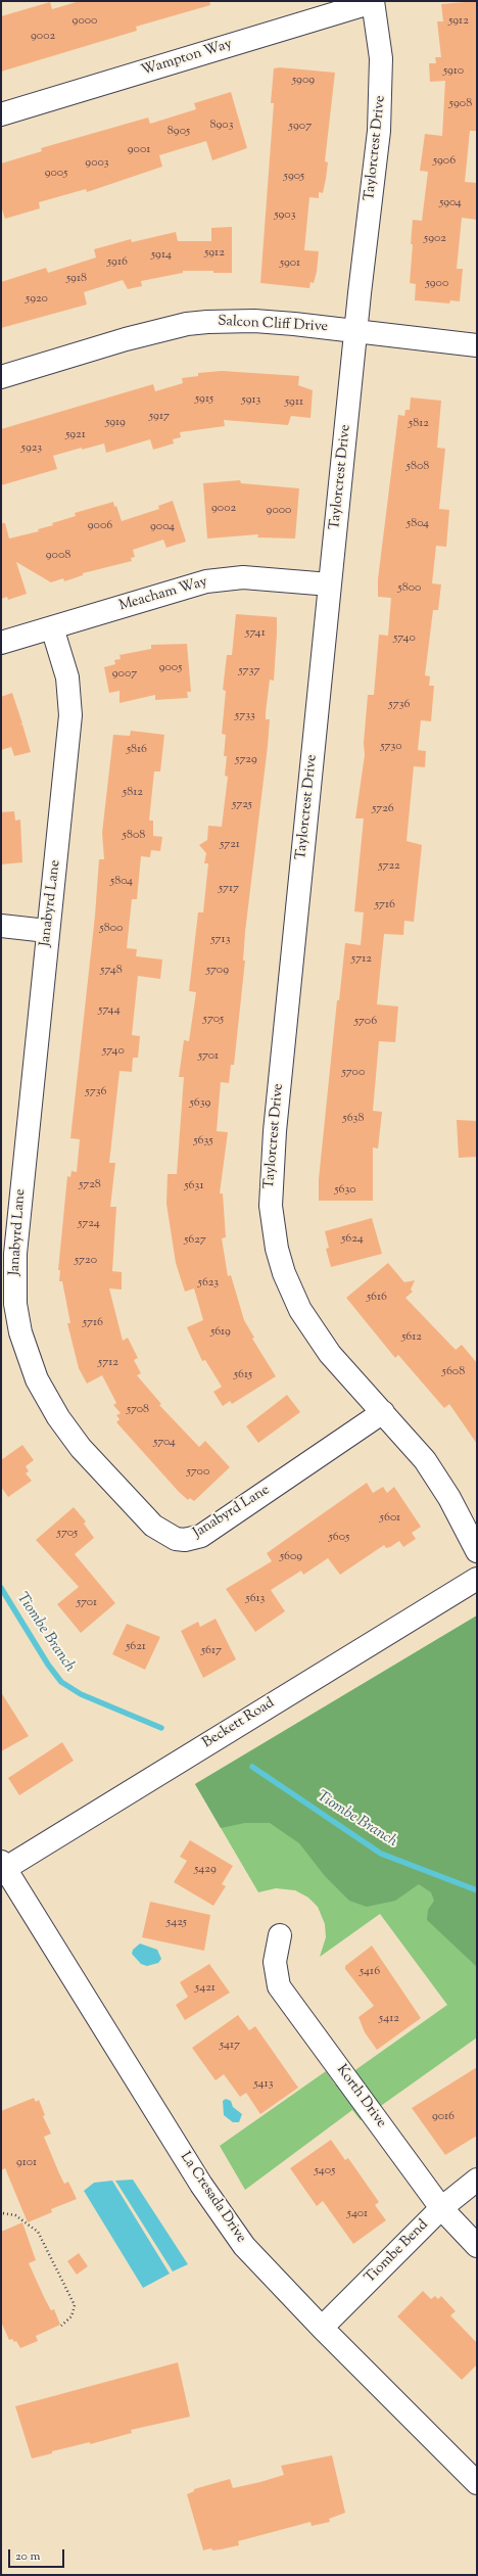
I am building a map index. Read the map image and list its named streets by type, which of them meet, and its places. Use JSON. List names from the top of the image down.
{
  "streets": {
    "street": [
      "Wampton Way",
      "Taylorcrest Drive",
      "Salcon Cliff Drive",
      "Meacham Way",
      "Janabyrd Lane",
      "Beckett Road",
      "Korth Drive",
      "La Cresada Drive",
      "Tiombe Bend"
    ]
  },
  "crossings": [
    ["Wampton Way", "Taylorcrest Drive"],
    ["Taylorcrest Drive", "Salcon Cliff Drive"],
    ["Taylorcrest Drive", "Meacham Way"],
    ["Taylorcrest Drive", "Janabyrd Lane"],
    ["Meacham Way", "Janabyrd Lane"],
    ["Beckett Road", "La Cresada Drive"],
    ["Korth Drive", "Tiombe Bend"],
    ["La Cresada Drive", "Tiombe Bend"]
  ],
  "water": ["Tiombe Branch"],
  "house_numbers": [
    "9000",
    "5912",
    "9002",
    "5910",
    "5909",
    "5908",
    "8903",
    "5907",
    "8905",
    "9001",
    "5906",
    "9003",
    "9005",
    "5905",
    "5904",
    "5903",
    "5902",
    "5912",
    "5914",
    "5916",
    "5901",
    "5918",
    "5900",
    "5920",
    "5915",
    "5913",
    "5911",
    "5917",
    "5919",
    "5812",
    "5921",
    "5923",
    "5808",
    "9002",
    "9000",
    "5804",
    "9006",
    "9004",
    "9008",
    "5800",
    "5741",
    "5740",
    "9005",
    "5737",
    "9007",
    "5736",
    "5733",
    "5730",
    "5816",
    "5729",
    "5812",
    "5725",
    "5726",
    "5808",
    "5721",
    "5722",
    "5804",
    "5717",
    "5716",
    "5800",
    "5713",
    "5712",
    "5748",
    "5709",
    "5744",
    "5705",
    "5706",
    "5740",
    "5701",
    "5700",
    "5736",
    "5639",
    "5638",
    "5635",
    "5728",
    "5631",
    "5630",
    "5724",
    "5624",
    "5627",
    "5720",
    "5623",
    "5616",
    "5716",
    "5619",
    "5612",
    "5712",
    "5608",
    "5615",
    "5708",
    "5704",
    "5700",
    "5601",
    "5705",
    "5605",
    "5609",
    "5613",
    "5701",
    "5621",
    "5617",
    "5429",
    "5425",
    "5416",
    "5421",
    "5412",
    "5417",
    "5413",
    "9016",
    "9101",
    "5405",
    "5401"
  ],
  "scale_bar": "20 m"
}
